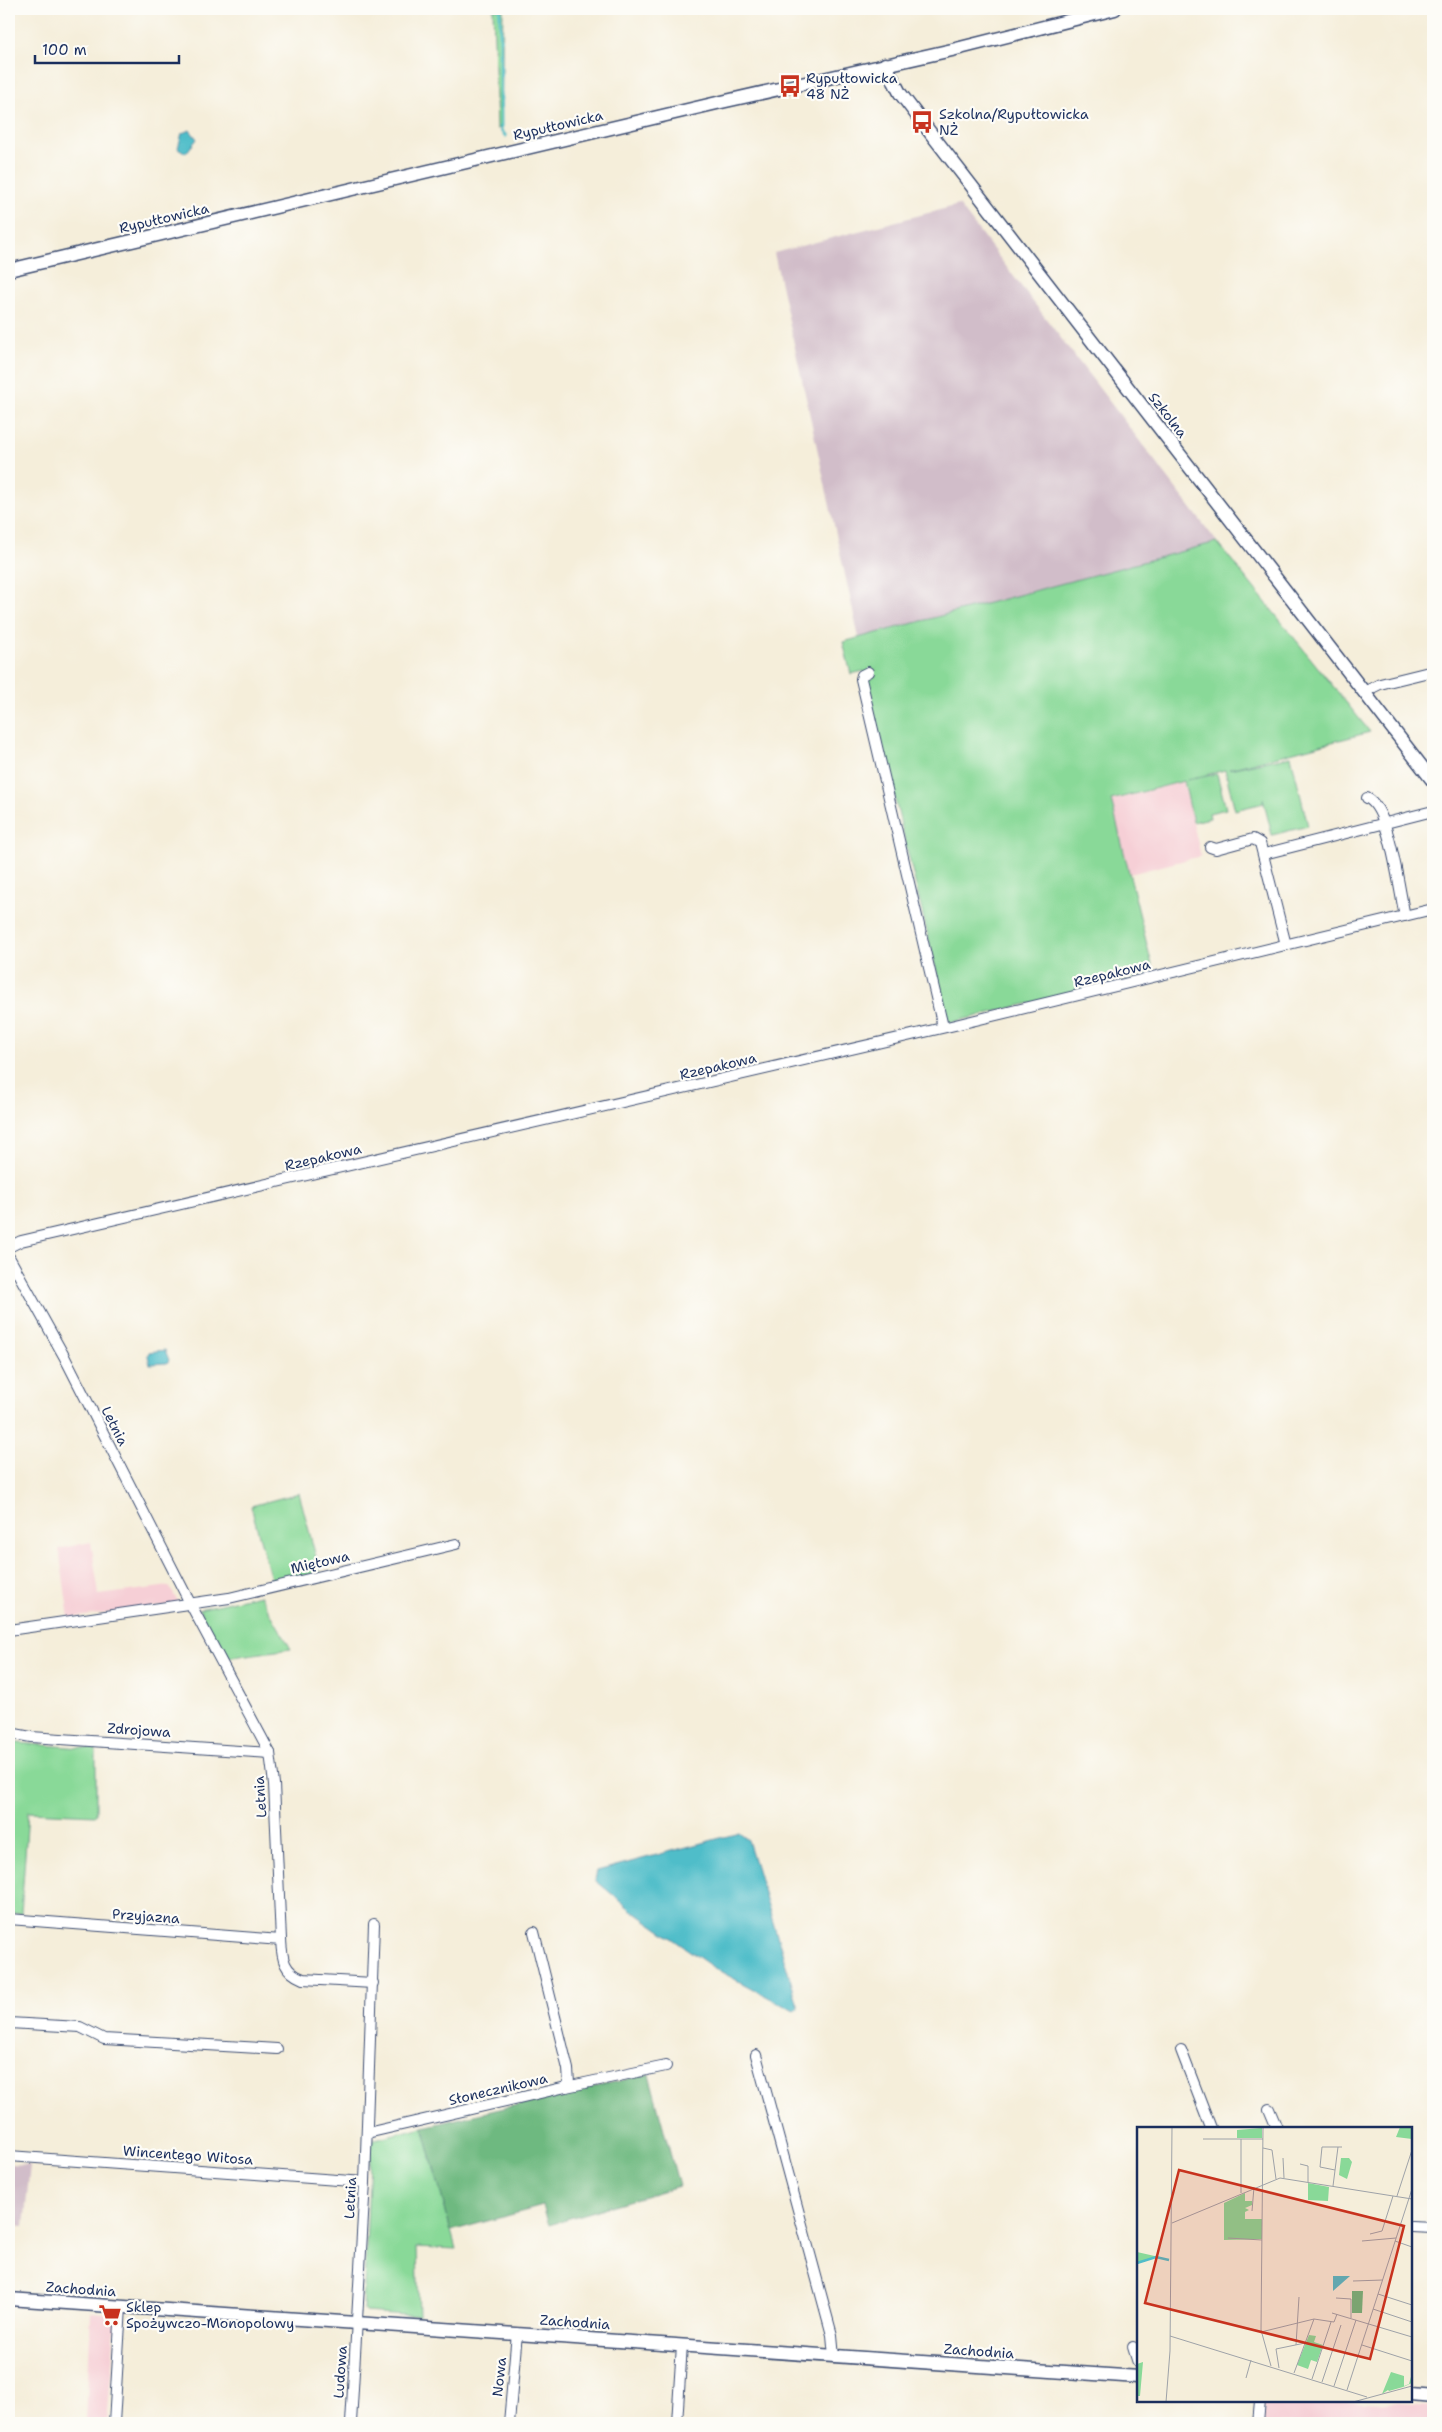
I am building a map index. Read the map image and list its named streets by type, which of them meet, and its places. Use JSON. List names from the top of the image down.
{
  "streets": {
    "street": [
      "Rypułtowicka",
      "Szkolna",
      "Rzepakowa",
      "Letnia",
      "Miętowa",
      "Zdrojowa",
      "Przyjazna",
      "Słonecznikowa",
      "Wincentego Witosa",
      "Zachodnia",
      "Ludowa",
      "Nowa"
    ]
  },
  "crossings": [
    ["Rypułtowicka", "Szkolna"],
    ["Letnia", "Miętowa"],
    ["Letnia", "Zdrojowa"],
    ["Letnia", "Przyjazna"],
    ["Letnia", "Słonecznikowa"],
    ["Letnia", "Wincentego Witosa"],
    ["Letnia", "Zachodnia"],
    ["Letnia", "Ludowa"],
    ["Zachodnia", "Ludowa"],
    ["Zachodnia", "Nowa"]
  ],
  "places": {
    "bus stop": ["Rypułtowicka 48 NŻ", "Szkolna/Rypułtowicka NŻ"],
    "supermarket": ["Sklep Spożywczo-Monopolowy"]
  },
  "scale_bar": "100 m"
}
